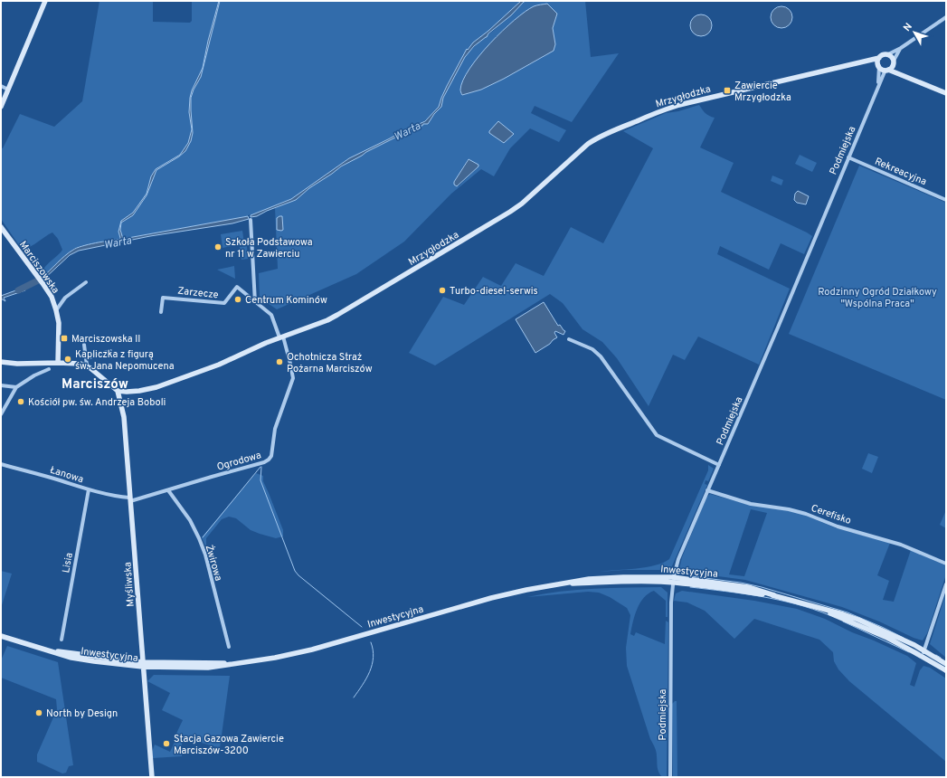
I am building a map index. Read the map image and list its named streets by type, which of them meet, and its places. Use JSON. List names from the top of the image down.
{
  "streets": {
    "street": [
      "Mrzygłodzka",
      "Podmiejska",
      "Rekreacyjna",
      "Marciszowska",
      "Zarzecze",
      "Ogrodowa",
      "Łanowa",
      "Cerefisko",
      "Lisia",
      "Żwirowa",
      "Inwestycyjna",
      "Myśliwska"
    ]
  },
  "crossings": [
    ["Mrzygłodzka", "Podmiejska"],
    ["Mrzygłodzka", "Ogrodowa"],
    ["Mrzygłodzka", "Myśliwska"],
    ["Podmiejska", "Rekreacyjna"],
    ["Podmiejska", "Cerefisko"],
    ["Podmiejska", "Inwestycyjna"],
    ["Ogrodowa", "Łanowa"],
    ["Ogrodowa", "Żwirowa"],
    ["Ogrodowa", "Myśliwska"],
    ["Łanowa", "Lisia"],
    ["Łanowa", "Myśliwska"],
    ["Inwestycyjna", "Myśliwska"]
  ],
  "districts": ["Marciszów"],
  "water": ["Warta"],
  "parks": ["Rodzinny Ogród Działkowy \"Wspólna Praca\""],
  "places": {
    "transit": ["Zawiercie Mrzygłodzka", "Marciszowska II"],
    "other": [
      "Szkoła Podstawowa nr 11 w Zawierciu",
      "Turbo-diesel-serwis",
      "Centrum Kominów",
      "Kapliczka z figurą św. Jana Nepomucena",
      "Ochotnicza Straż Pożarna Marciszów",
      "Kościół pw. św. Andrzeja Boboli",
      "North by Design",
      "Stacja Gazowa Zawiercie Marciszów-3200"
    ]
  },
  "north": "top left"
}
